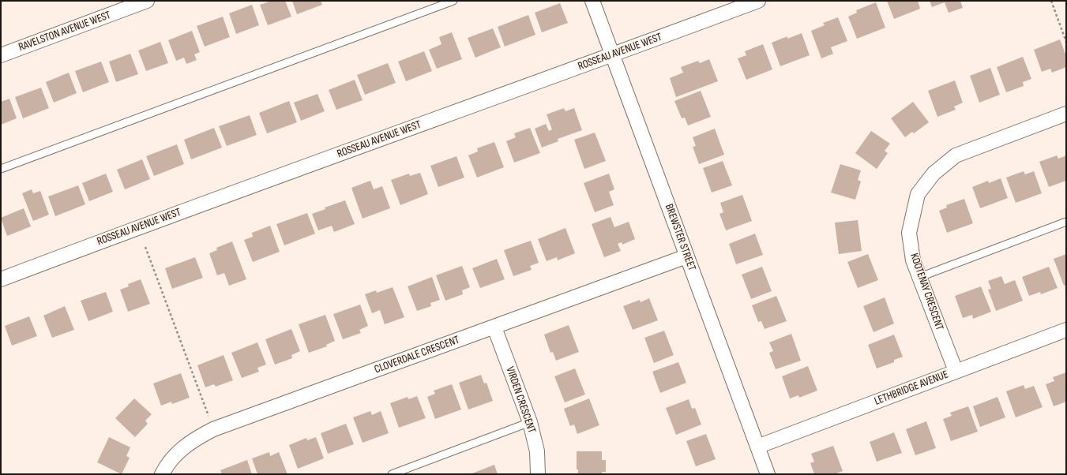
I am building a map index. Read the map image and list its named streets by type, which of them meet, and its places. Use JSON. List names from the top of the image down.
{
  "streets": {
    "street": [
      "RAVELSTON AVENUE WEST",
      "ROSSEAU AVENUE WEST",
      "BREWSTER STREET",
      "KOOTENAY CRESCENT",
      "CLOVERDALE CRESCENT",
      "LETHBRIDGE AVENUE",
      "VIRDEN CRESCENT"
    ]
  },
  "crossings": [
    ["ROSSEAU AVENUE WEST", "BREWSTER STREET"],
    ["BREWSTER STREET", "CLOVERDALE CRESCENT"],
    ["BREWSTER STREET", "LETHBRIDGE AVENUE"],
    ["KOOTENAY CRESCENT", "LETHBRIDGE AVENUE"],
    ["CLOVERDALE CRESCENT", "VIRDEN CRESCENT"]
  ]
}
